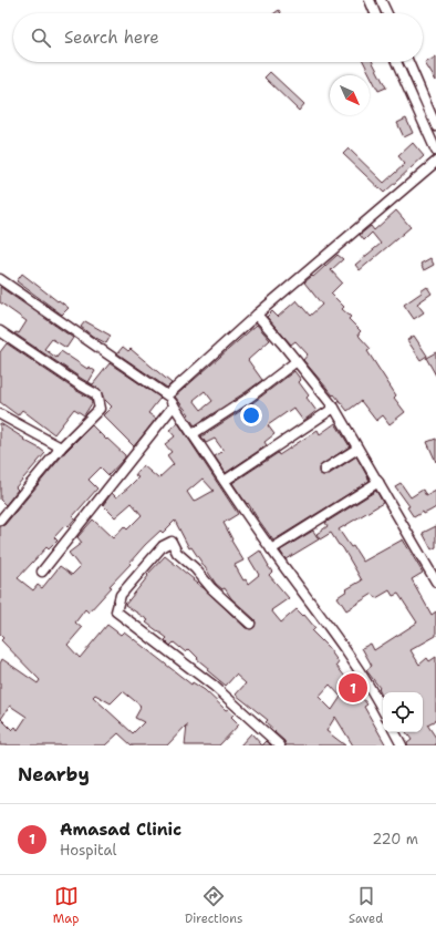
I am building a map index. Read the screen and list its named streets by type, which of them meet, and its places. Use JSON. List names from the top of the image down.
{
  "north": "bottom right",
  "page": {
    "search": "Search here",
    "pins": "1",
    "heading": "Nearby",
    "list": [
      {
        "mark": "1",
        "name": "Amasad Clinic",
        "note": "Hospital",
        "value": "220 m"
      }
    ],
    "nav": ["Map", "Directions", "Saved"]
  }
}
